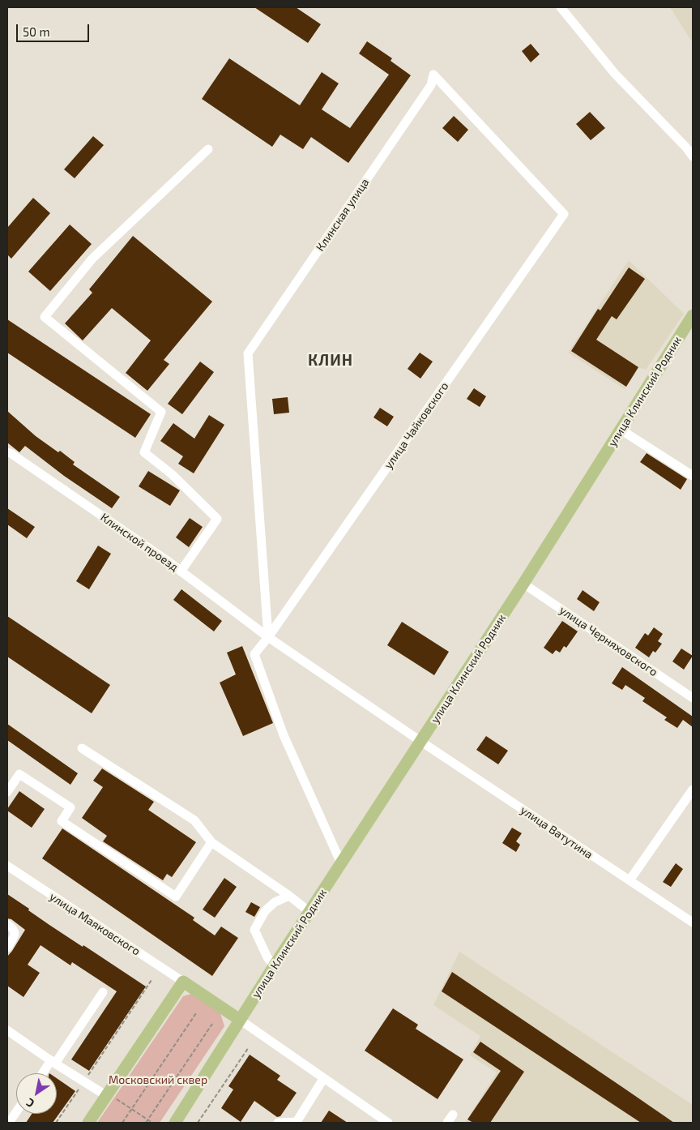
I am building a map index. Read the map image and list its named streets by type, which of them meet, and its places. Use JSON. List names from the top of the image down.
{
  "streets": {
    "main road": ["улица Клинский Родник"],
    "street": [
      "Клинская улица",
      "улица Чайковского",
      "Клинской проезд",
      "улица Черняховского",
      "улица Ватутина",
      "улица Маяковского"
    ]
  },
  "crossings": [
    ["Клинская улица", "улица Чайковского"],
    ["Клинская улица", "Клинской проезд"],
    ["улица Клинский Родник", "улица Чайковского"],
    ["улица Клинский Родник", "Клинской проезд"],
    ["улица Клинский Родник", "улица Черняховского"],
    ["улица Клинский Родник", "улица Ватутина"],
    ["улица Чайковского", "Клинской проезд"],
    ["Клинской проезд", "улица Ватутина"]
  ],
  "districts": ["КЛИН"],
  "parks": ["Московский сквер"],
  "scale_bar": "50 m",
  "north": "bottom left"
}
